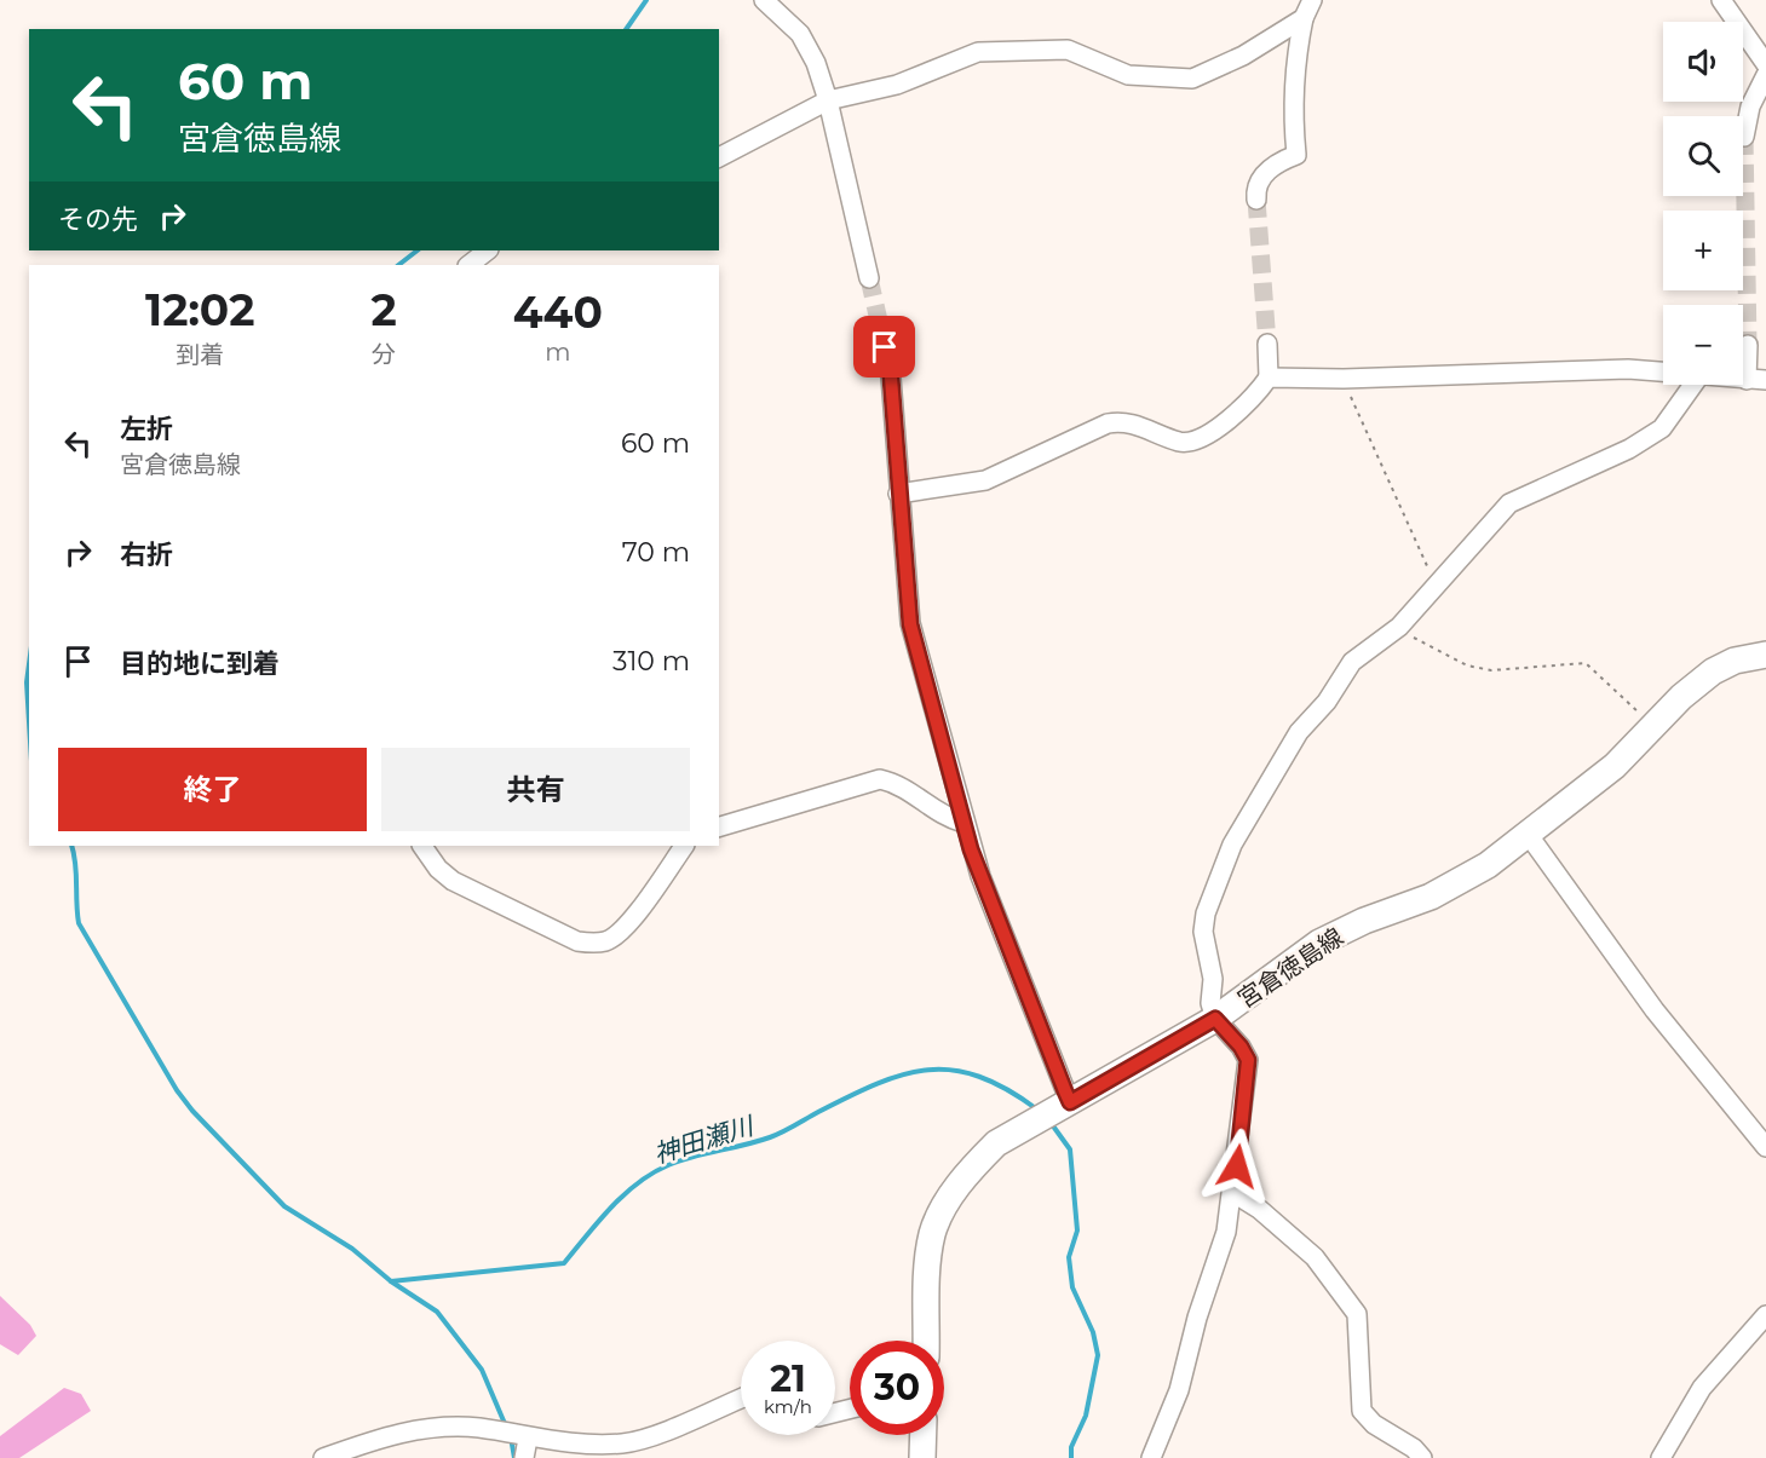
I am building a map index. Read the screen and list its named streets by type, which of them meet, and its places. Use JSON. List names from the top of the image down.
{
  "streets": {
    "main road": ["宮倉徳島線"]
  },
  "water": ["神田瀬川"],
  "page": {
    "map_buttons": ["+", "−"],
    "turn": ["60 m", "宮倉徳島線"],
    "then": "その先",
    "eta": [
      "12:02",
      "到着",
      "2",
      "分",
      "440",
      "m"
    ],
    "list": [
      {
        "name": "左折",
        "note": "宮倉徳島線",
        "value": "60 m"
      },
      {
        "name": "右折",
        "value": "70 m"
      },
      {
        "name": "目的地に到着",
        "value": "310 m"
      }
    ],
    "buttons": ["終了", "共有"],
    "speed": "21 km/h",
    "limit": "30"
  }
}
